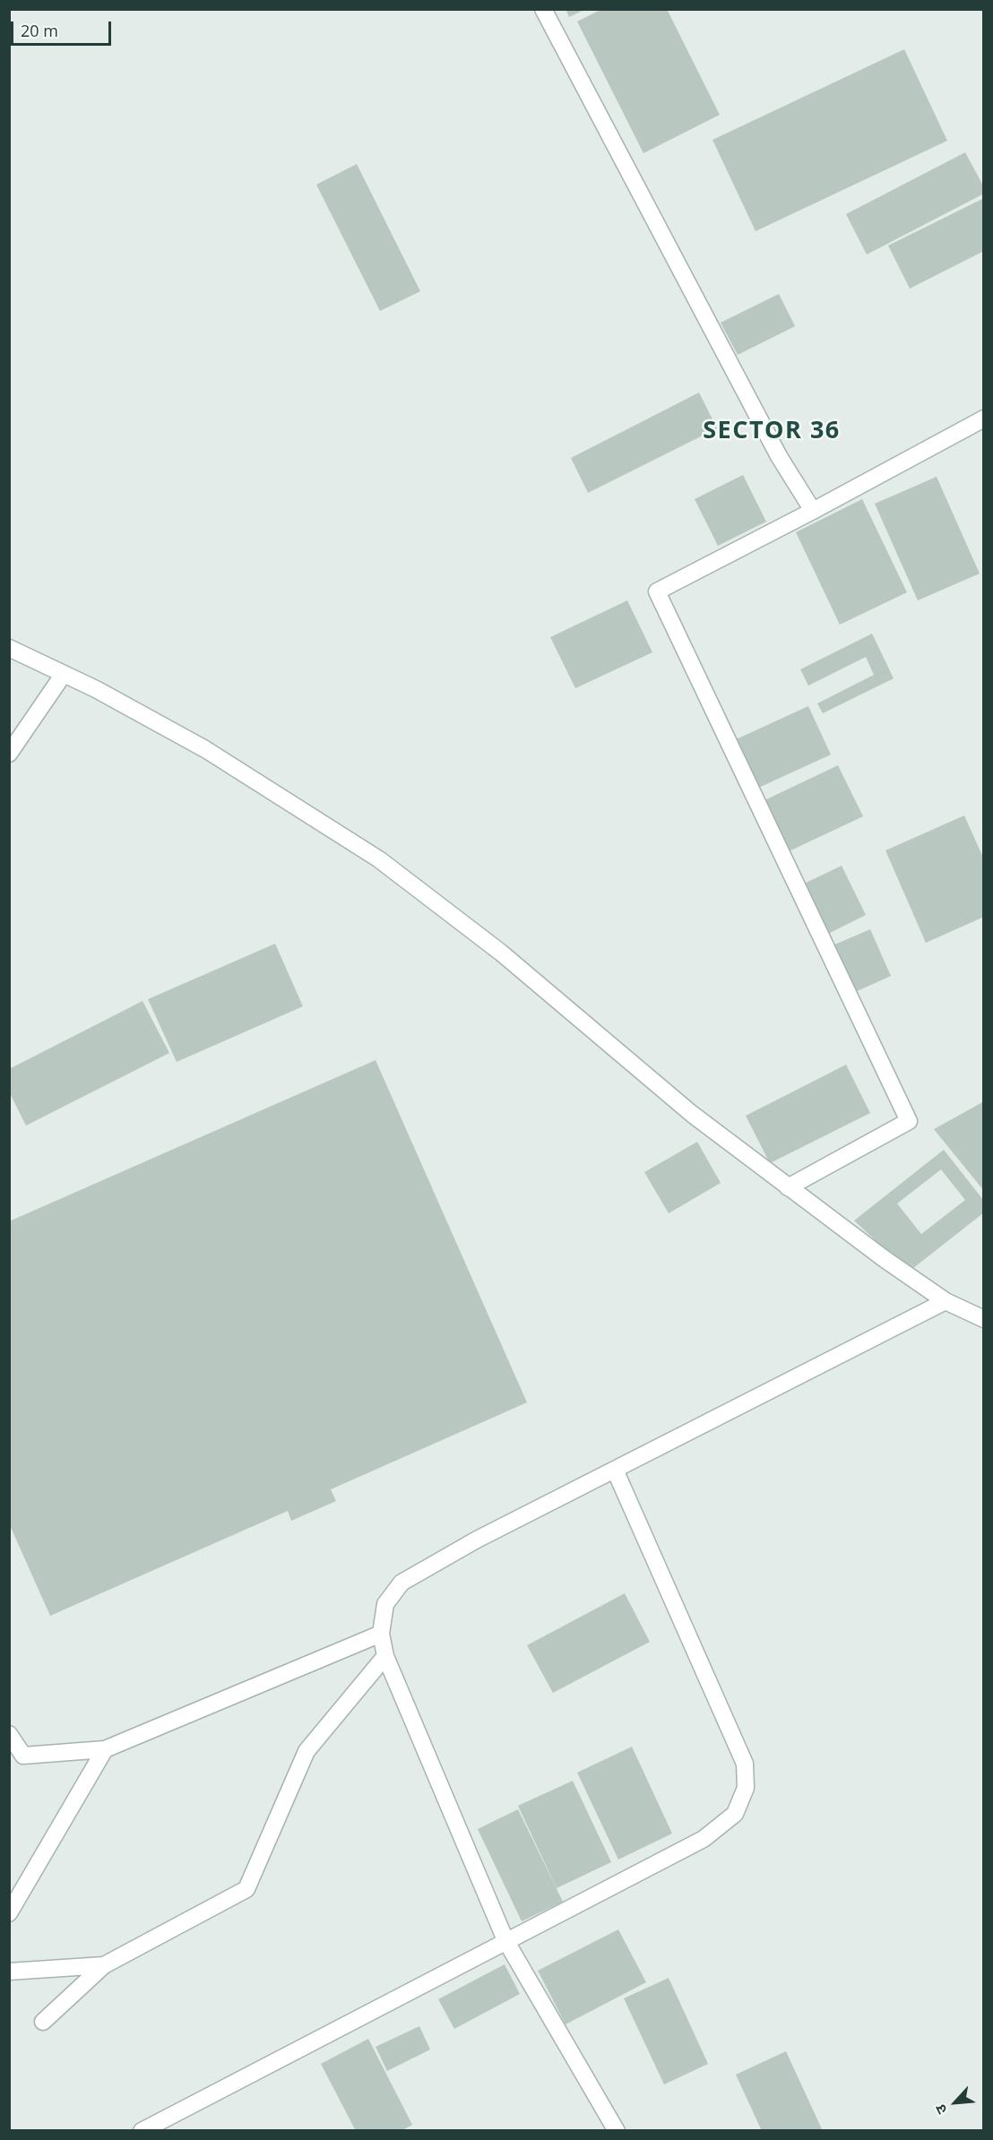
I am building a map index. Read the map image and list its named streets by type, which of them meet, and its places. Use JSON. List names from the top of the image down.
{
  "districts": ["SECTOR 36"],
  "scale_bar": "20 m",
  "north": "bottom left"
}
